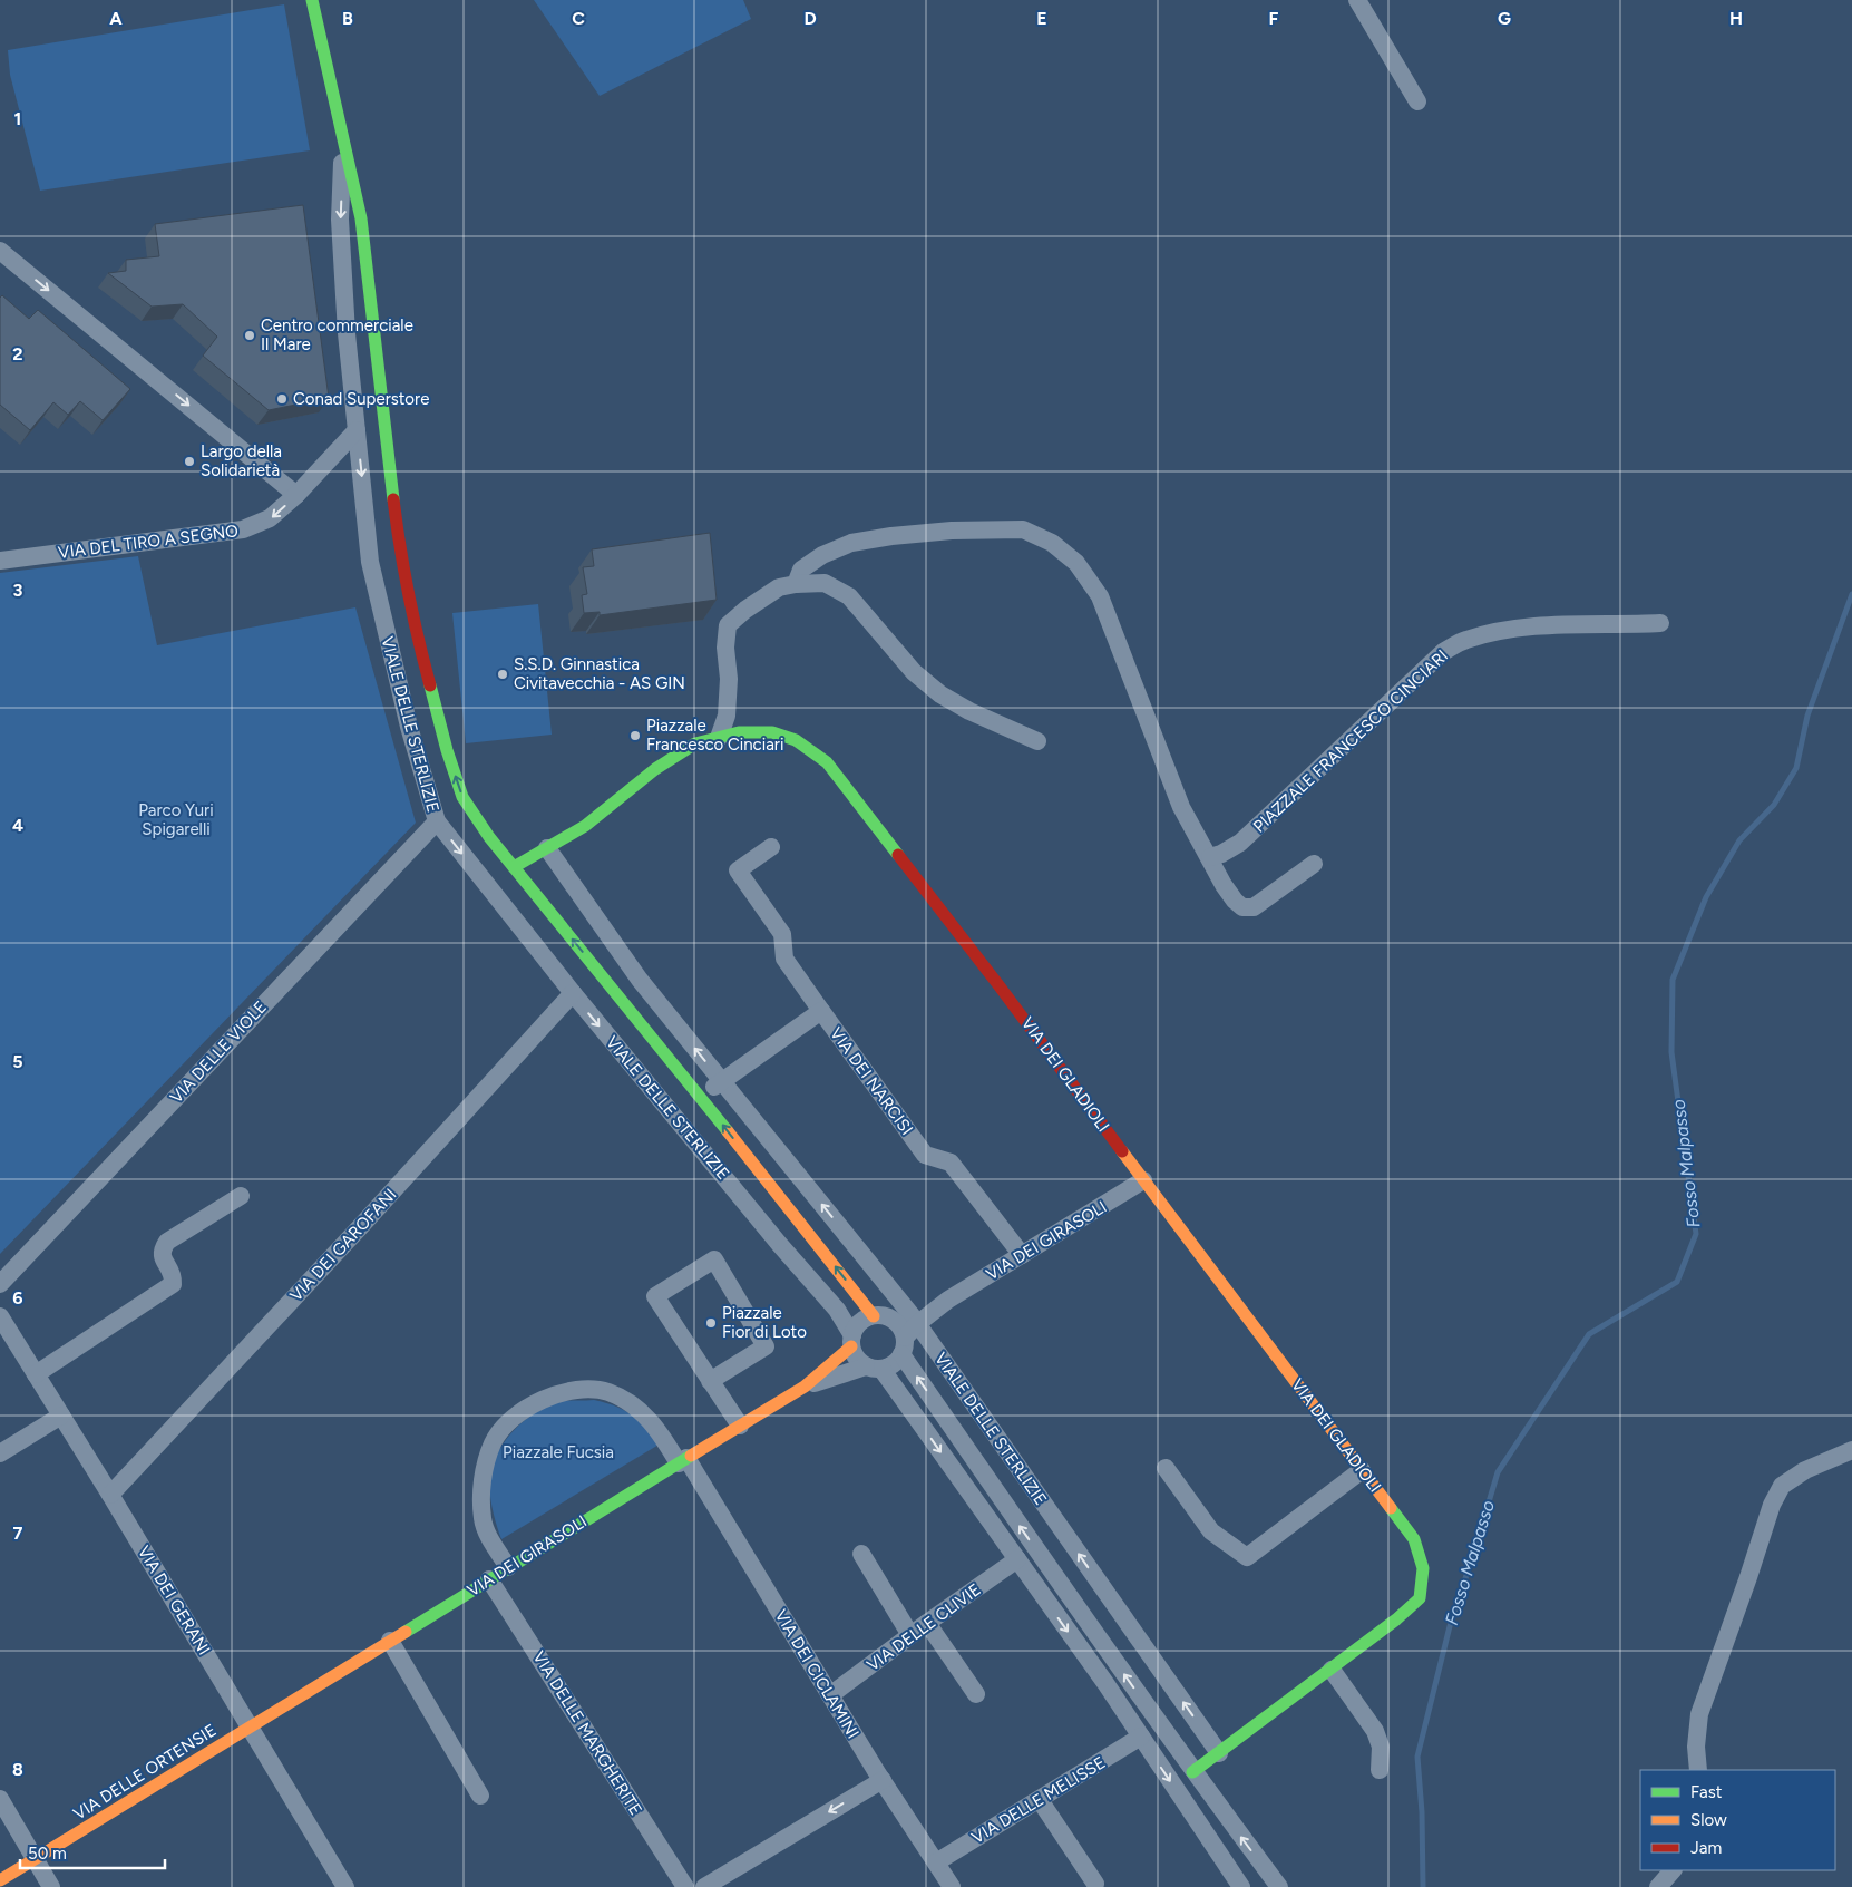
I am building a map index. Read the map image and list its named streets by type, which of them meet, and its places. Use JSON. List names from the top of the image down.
{
  "streets": {
    "street": [
      "VIA DEL TIRO A SEGNO",
      "VIALE DELLE STERLIZIE",
      "PIAZZALE FRANCESCO CINCIARI",
      "VIA DELLE VIOLE",
      "VIA DEI GLADIOLI",
      "VIA DEI NARCISI",
      "VIA DEI GIRASOLI",
      "VIA DEI GAROFANI",
      "VIA DEI GERANI",
      "VIA DELLE CLIVIE",
      "VIA DEI CICLAMINI",
      "VIA DELLE MARGHERITE",
      "VIA DELLE ORTENSIE",
      "VIA DELLE MELISSE"
    ]
  },
  "crossings": [
    ["VIA DEL TIRO A SEGNO", "VIALE DELLE STERLIZIE"],
    ["VIALE DELLE STERLIZIE", "VIA DELLE VIOLE"],
    ["VIALE DELLE STERLIZIE", "VIA DEI GLADIOLI"],
    ["VIALE DELLE STERLIZIE", "VIA DEI NARCISI"],
    ["VIALE DELLE STERLIZIE", "VIA DEI GIRASOLI"],
    ["VIALE DELLE STERLIZIE", "VIA DEI GAROFANI"],
    ["VIA DEI GLADIOLI", "VIA DEI GIRASOLI"],
    ["VIA DEI NARCISI", "VIA DEI GIRASOLI"],
    ["VIA DEI GIRASOLI", "VIA DEI GERANI"],
    ["VIA DEI GIRASOLI", "VIA DEI CICLAMINI"],
    ["VIA DEI GIRASOLI", "VIA DELLE MARGHERITE"],
    ["VIA DEI GIRASOLI", "VIA DELLE ORTENSIE"],
    ["VIA DEI GAROFANI", "VIA DEI GERANI"],
    ["VIA DEI GERANI", "VIA DELLE ORTENSIE"],
    ["VIA DELLE CLIVIE", "VIA DEI CICLAMINI"],
    ["VIA DEI CICLAMINI", "VIA DELLE MELISSE"]
  ],
  "one_way": ["VIA DEL TIRO A SEGNO"],
  "water": ["Fosso Malpasso"],
  "parks": ["Parco Yuri Spigarelli", "Piazzale Fucsia"],
  "places": [
    "Centro commerciale Il Mare",
    "Conad Superstore",
    "Largo della Solidarietà",
    "S.S.D. Ginnastica Civitavecchia - AS GIN",
    "Piazzale Francesco Cinciari",
    "Piazzale Fior di Loto"
  ],
  "legend": ["Fast", "Slow", "Jam"],
  "scale_bar": "50 m",
  "grid": {
    "columns": [
      "A",
      "B",
      "C",
      "D",
      "E",
      "F",
      "G",
      "H"
    ],
    "rows": [
      "1",
      "2",
      "3",
      "4",
      "5",
      "6",
      "7",
      "8"
    ]
  }
}
